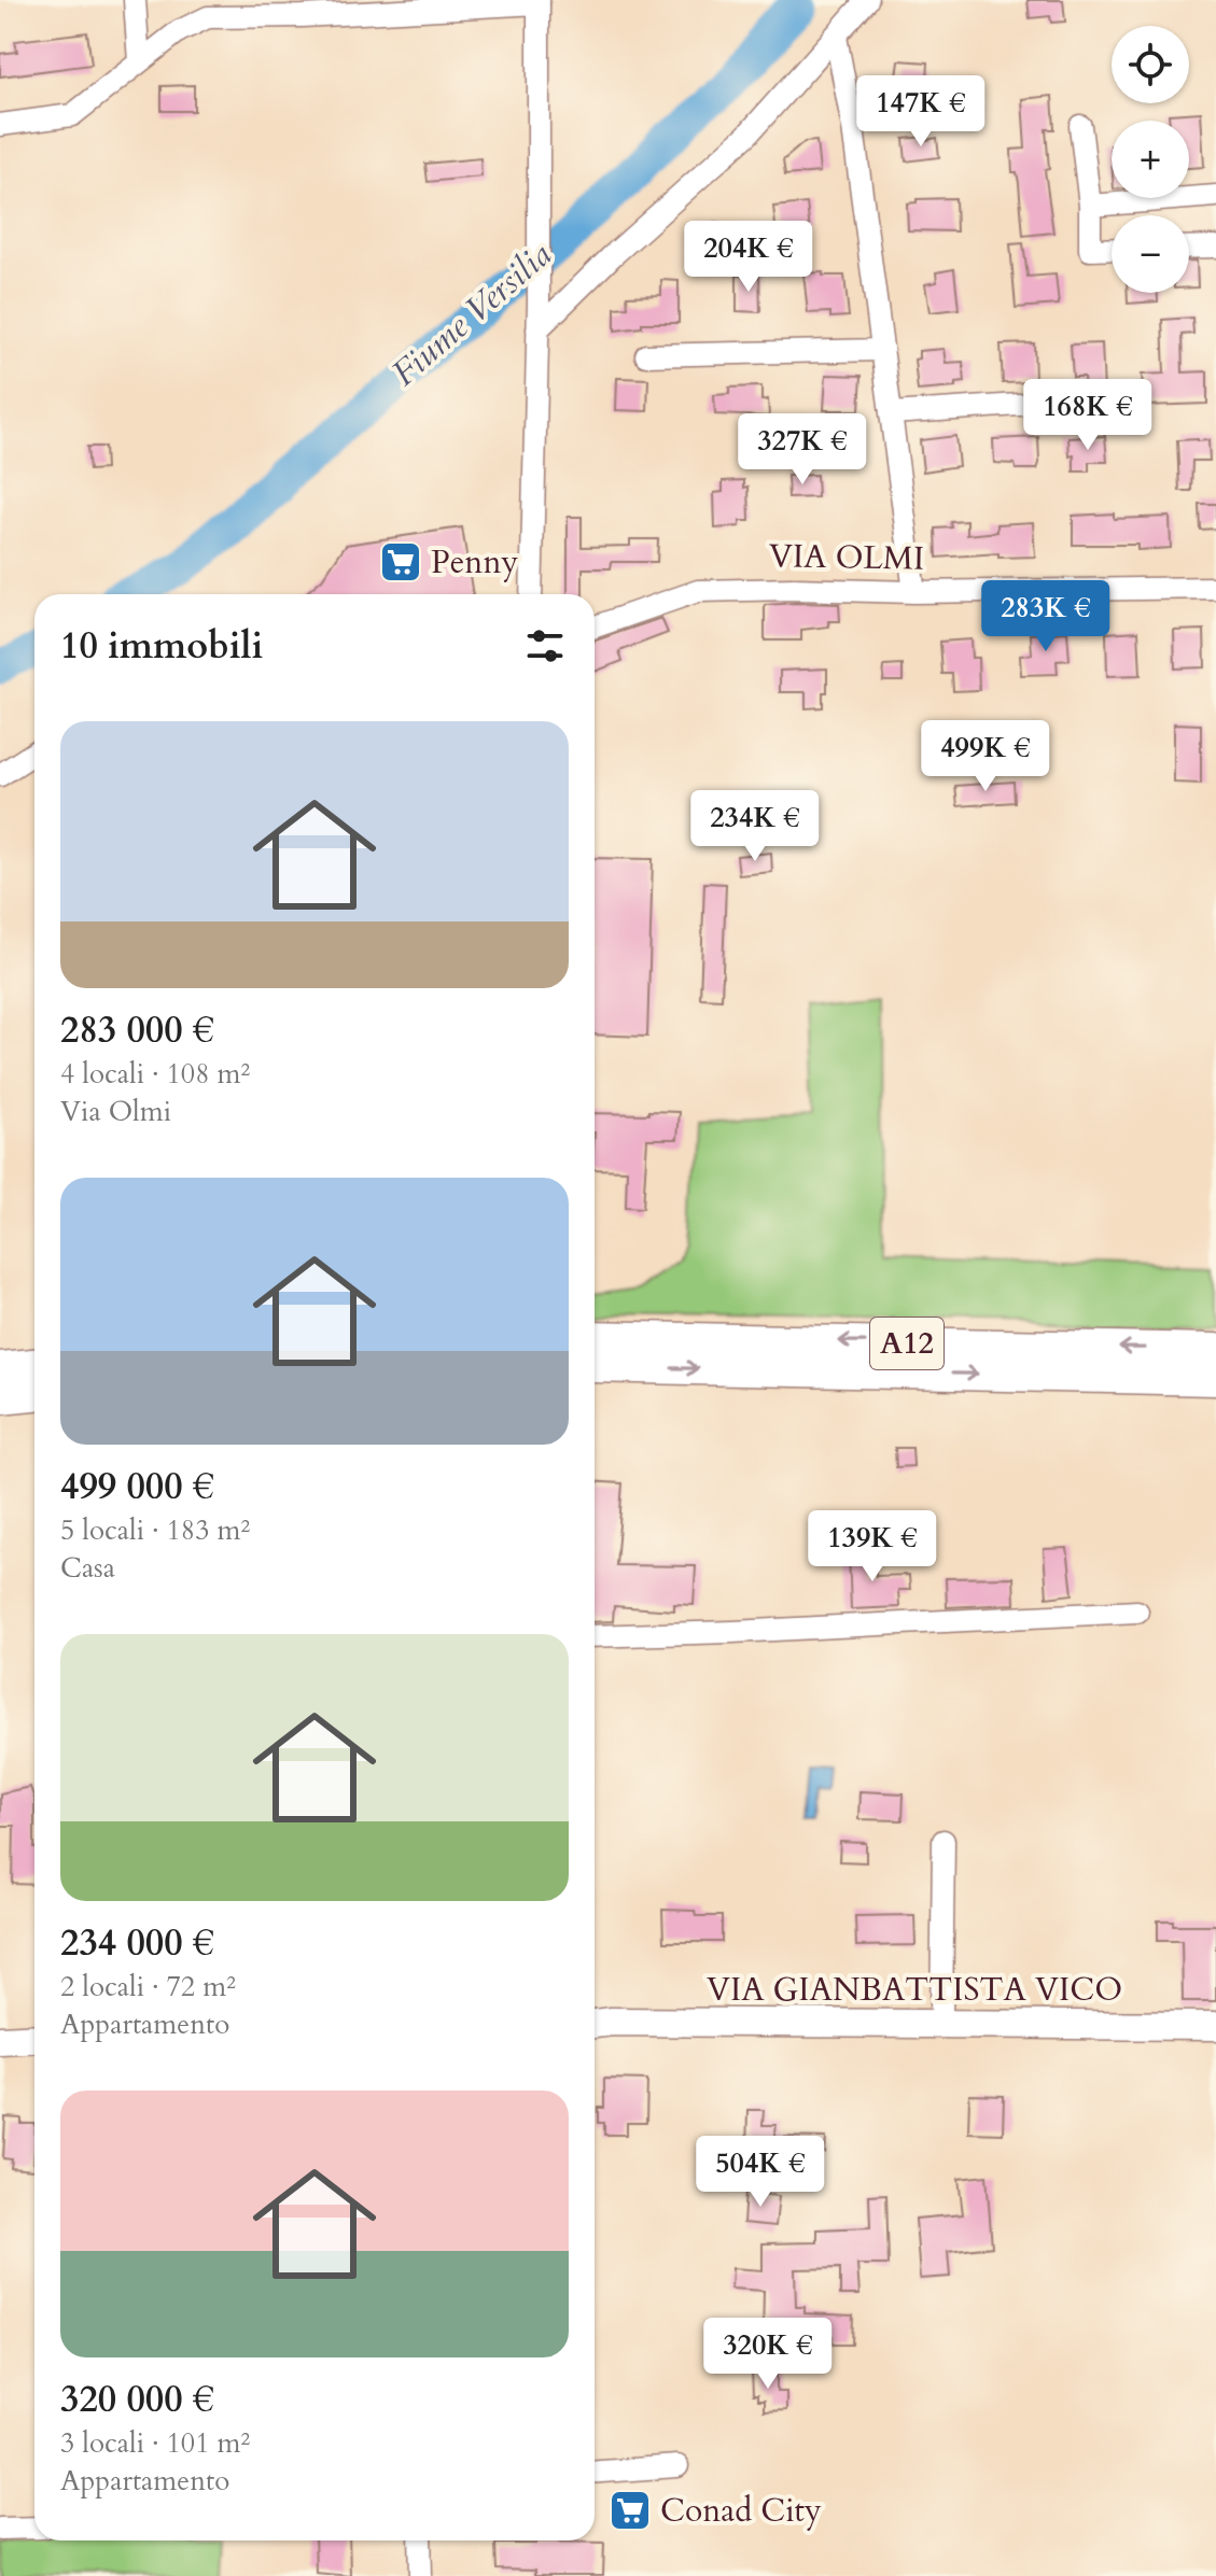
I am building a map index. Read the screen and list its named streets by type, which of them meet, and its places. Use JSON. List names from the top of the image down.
{
  "streets": {
    "highway": ["A12"],
    "main road": ["VIA GIANBATTISTA VICO"],
    "street": ["VIA OLMI"]
  },
  "water": ["Fiume Versilia"],
  "places": {
    "supermarket": ["Penny", "Conad City"]
  },
  "page": {
    "map_buttons": ["+", "−"],
    "price": [
      "147K €",
      "204K €",
      "168K €",
      "327K €",
      "283K €",
      "499K €",
      "234K €",
      "139K €",
      "504K €",
      "320K €"
    ],
    "heading": "10 immobili",
    "list": [
      {
        "name": "283 000 €",
        "note": "4 locali · 108 m² · Via Olmi"
      },
      {
        "name": "499 000 €",
        "note": "5 locali · 183 m² · Casa"
      },
      {
        "name": "234 000 €",
        "note": "2 locali · 72 m² · Appartamento"
      },
      {
        "name": "320 000 €",
        "note": "3 locali · 101 m² · Appartamento"
      }
    ]
  }
}
